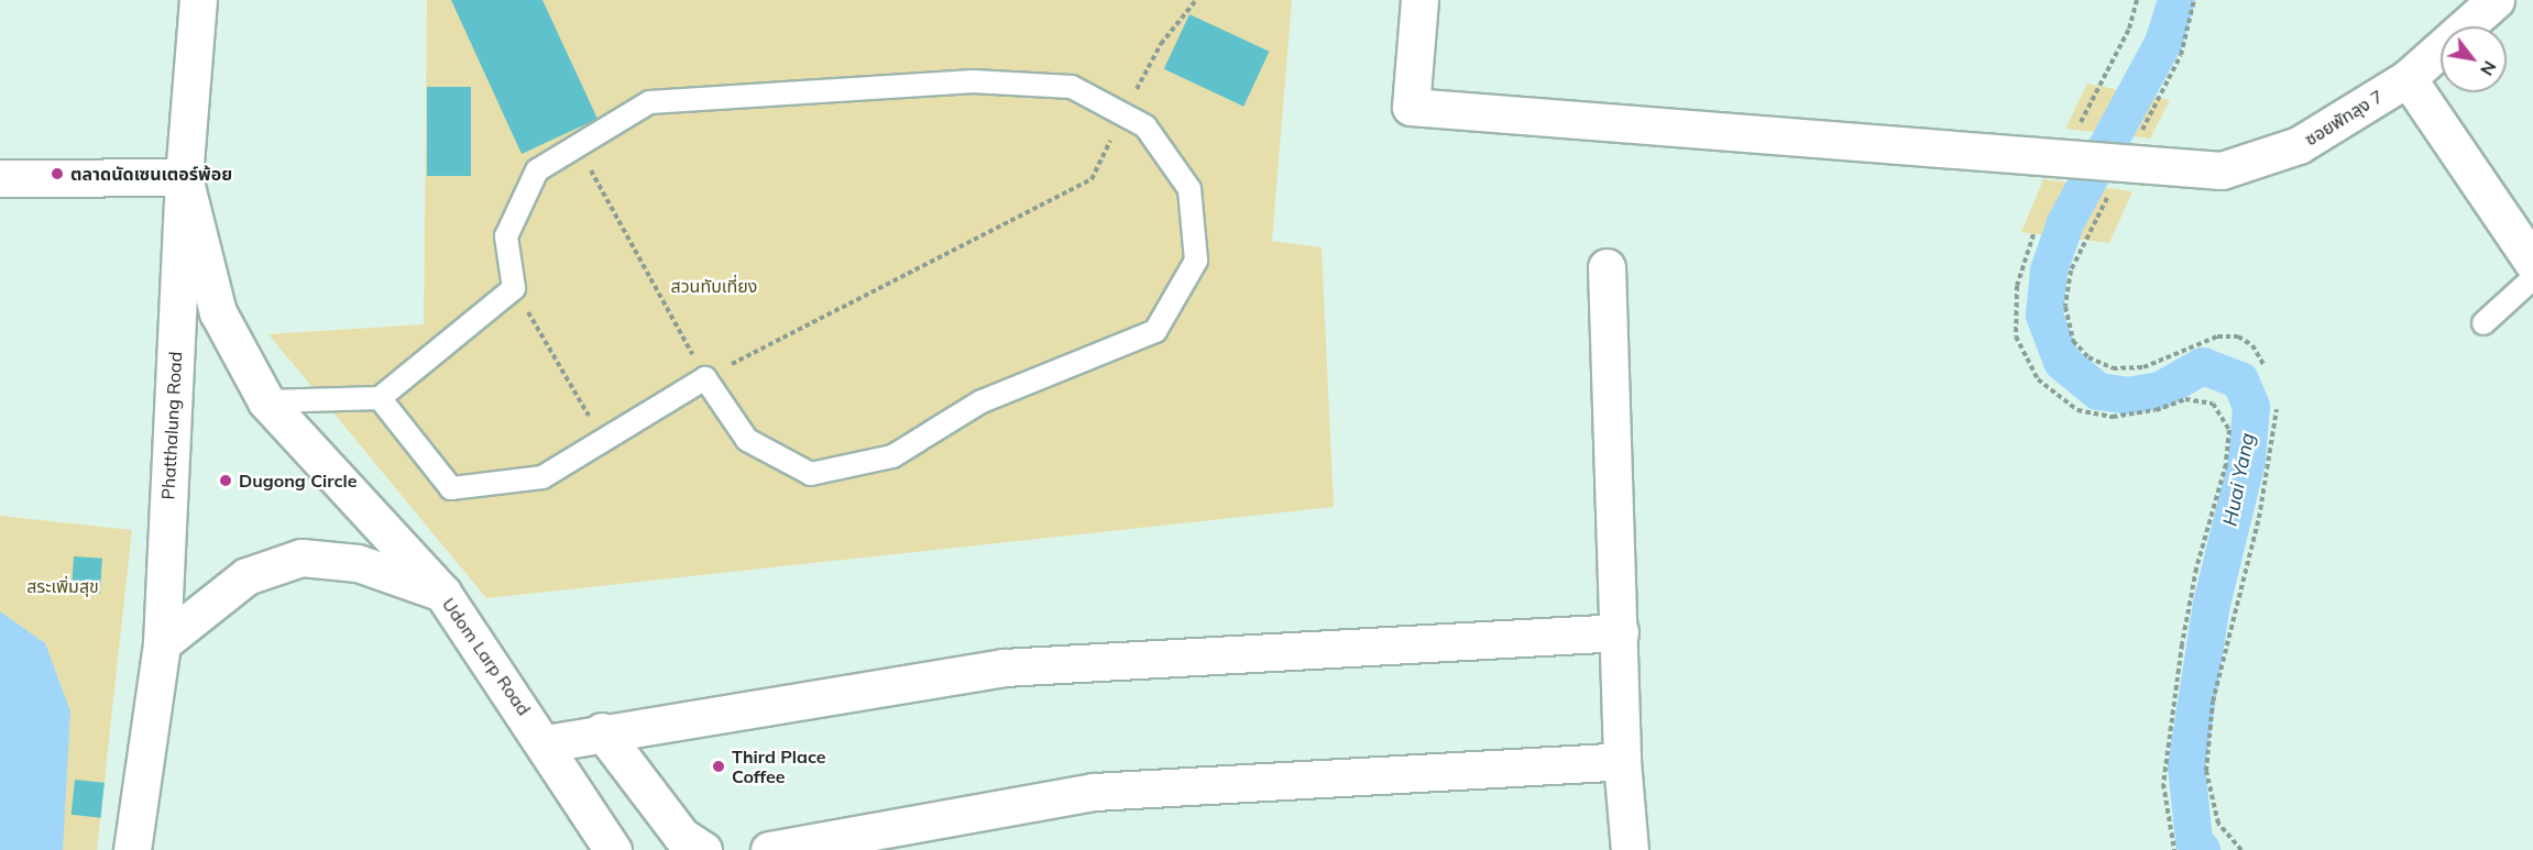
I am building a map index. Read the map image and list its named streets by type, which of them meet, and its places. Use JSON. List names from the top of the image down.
{
  "streets": {
    "street": ["ซอยพัทลุง 7", "Phatthalung Road", "Udom Larp Road"]
  },
  "crossings": [
    ["Phatthalung Road", "Udom Larp Road"]
  ],
  "water": ["Huai Yang"],
  "parks": ["สวนทับเที่ยง", "สระเพิ่มสุข"],
  "places": ["ตลาดนัดเซนเตอร์พ้อย", "Dugong Circle", "Third Place Coffee"],
  "north": "bottom right"
}
